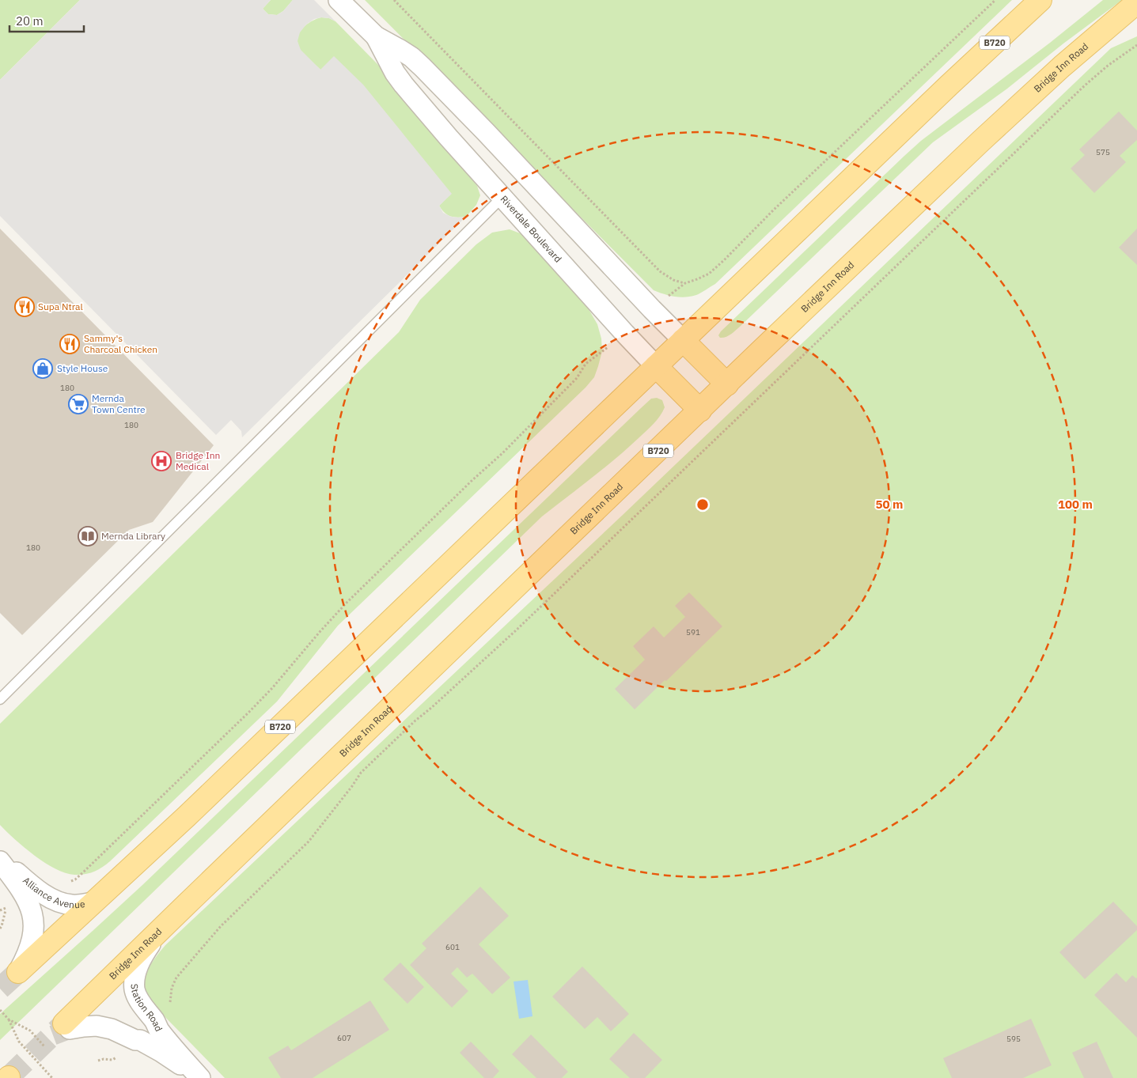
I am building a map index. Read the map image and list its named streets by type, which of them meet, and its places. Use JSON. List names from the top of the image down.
{
  "streets": {
    "main road": ["B720", "Bridge Inn Road", "Riverdale Boulevard"],
    "street": ["Alliance Avenue", "Station Road"]
  },
  "crossings": [
    ["B720", "Riverdale Boulevard"],
    ["B720", "Alliance Avenue"],
    ["Bridge Inn Road", "Riverdale Boulevard"],
    ["Bridge Inn Road", "Station Road"]
  ],
  "places": {
    "restaurant": ["Supa Ntral", "Sammy's Charcoal Chicken"],
    "shop": ["Style House"],
    "supermarket": ["Mernda Town Centre"],
    "hospital": ["Bridge Inn Medical"],
    "library": ["Mernda Library"]
  },
  "house_numbers": [
    "575",
    "180",
    "180",
    "180",
    "591",
    "601",
    "607",
    "595"
  ],
  "scale_bar": "20 m",
  "rings": ["50 m", "100 m"]
}
